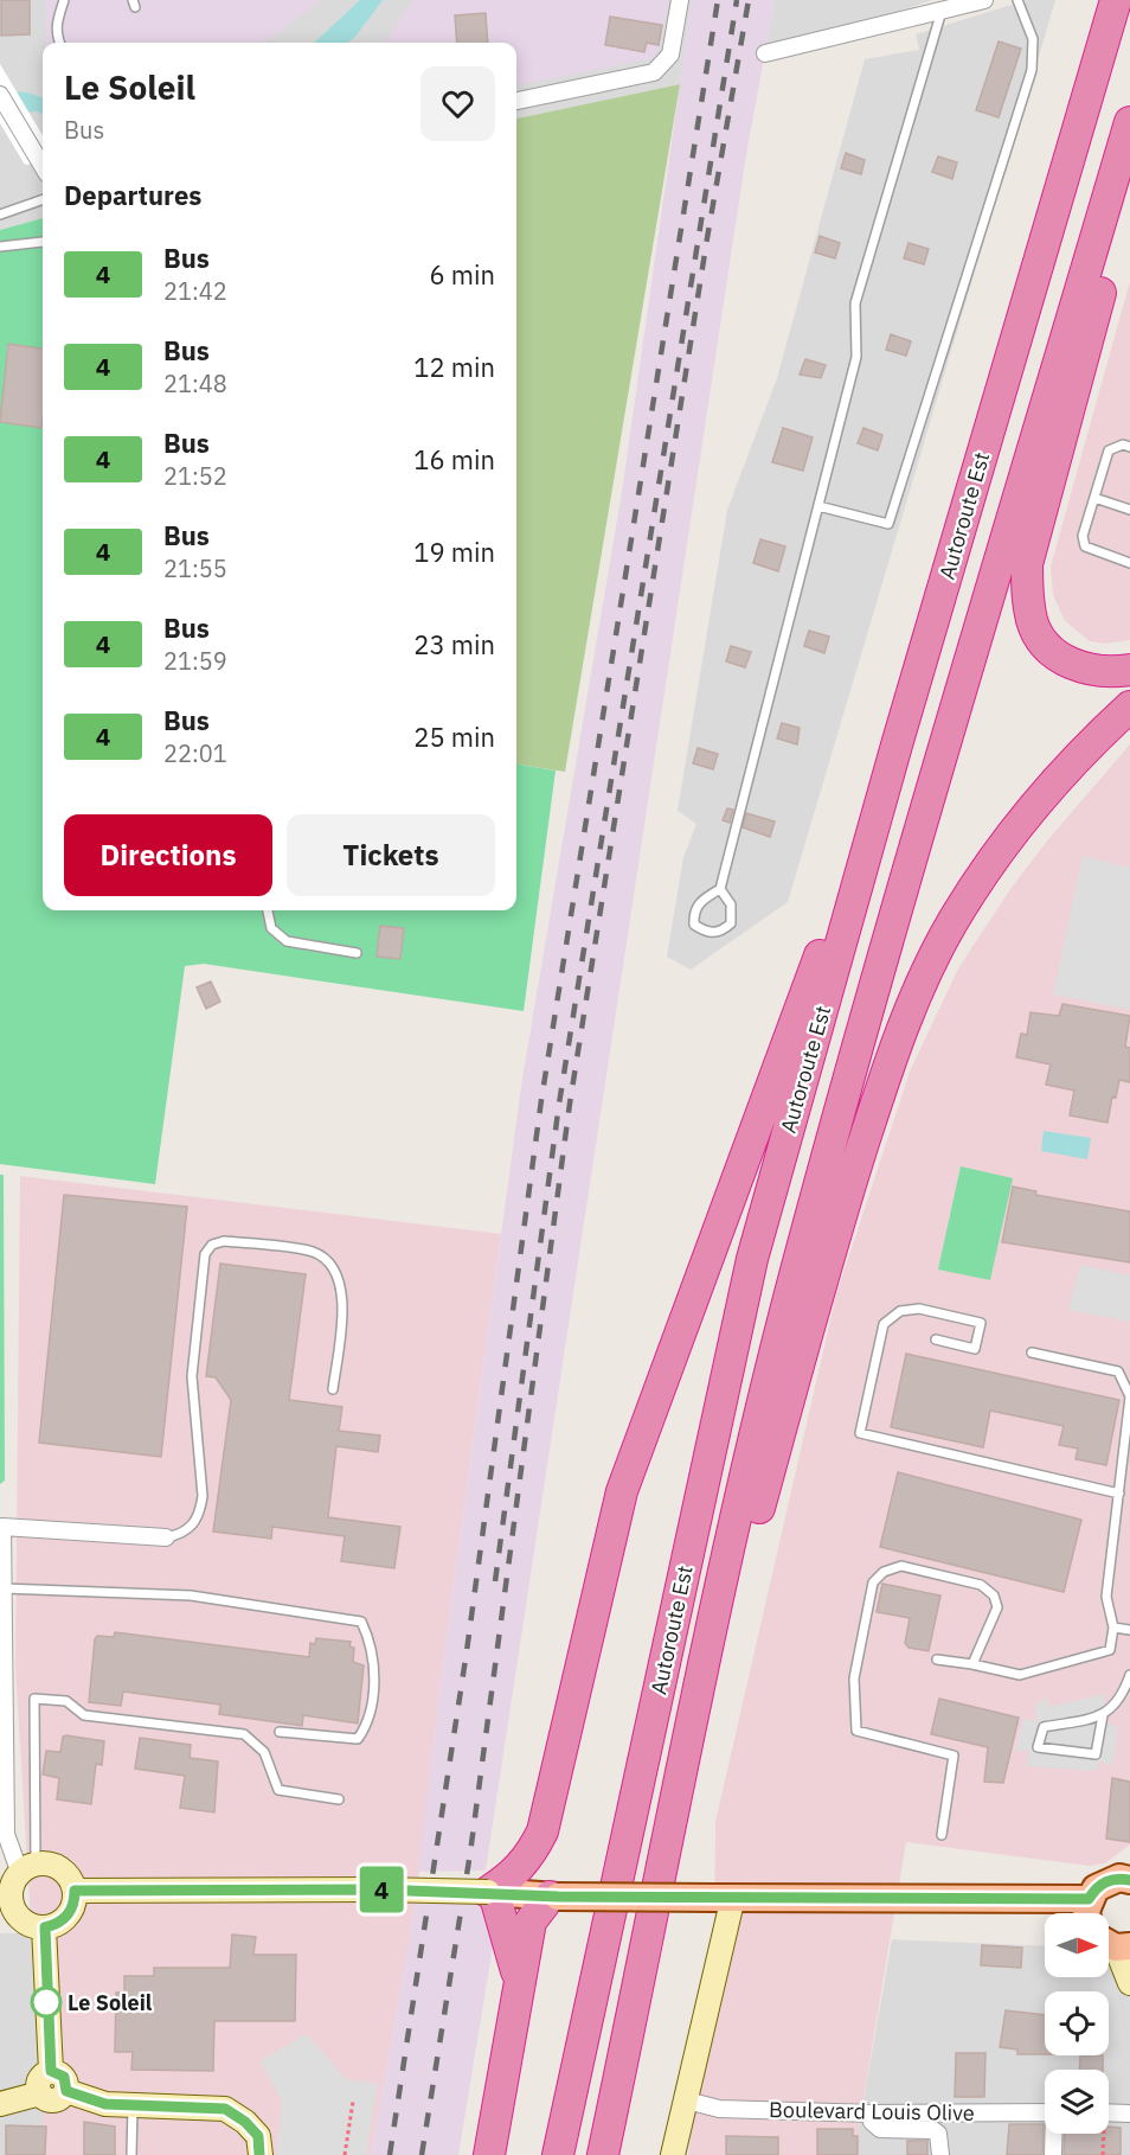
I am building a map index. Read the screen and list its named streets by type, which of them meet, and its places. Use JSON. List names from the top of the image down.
{
  "streets": {
    "highway": ["Autoroute Est"],
    "street": ["Boulevard Louis Olive"]
  },
  "places": ["Le Soleil"],
  "lines": ["bus line 4"],
  "north": "right",
  "page": {
    "on_map": "4",
    "heading": [
      ["Le Soleil", "Bus"],
      "Departures"
    ],
    "list": [
      {
        "mark": "4",
        "name": "Bus",
        "note": "21:42",
        "value": "6 min"
      },
      {
        "mark": "4",
        "name": "Bus",
        "note": "21:48",
        "value": "12 min"
      },
      {
        "mark": "4",
        "name": "Bus",
        "note": "21:52",
        "value": "16 min"
      },
      {
        "mark": "4",
        "name": "Bus",
        "note": "21:55",
        "value": "19 min"
      },
      {
        "mark": "4",
        "name": "Bus",
        "note": "21:59",
        "value": "23 min"
      },
      {
        "mark": "4",
        "name": "Bus",
        "note": "22:01",
        "value": "25 min"
      }
    ],
    "buttons": ["Directions", "Tickets"]
  }
}
